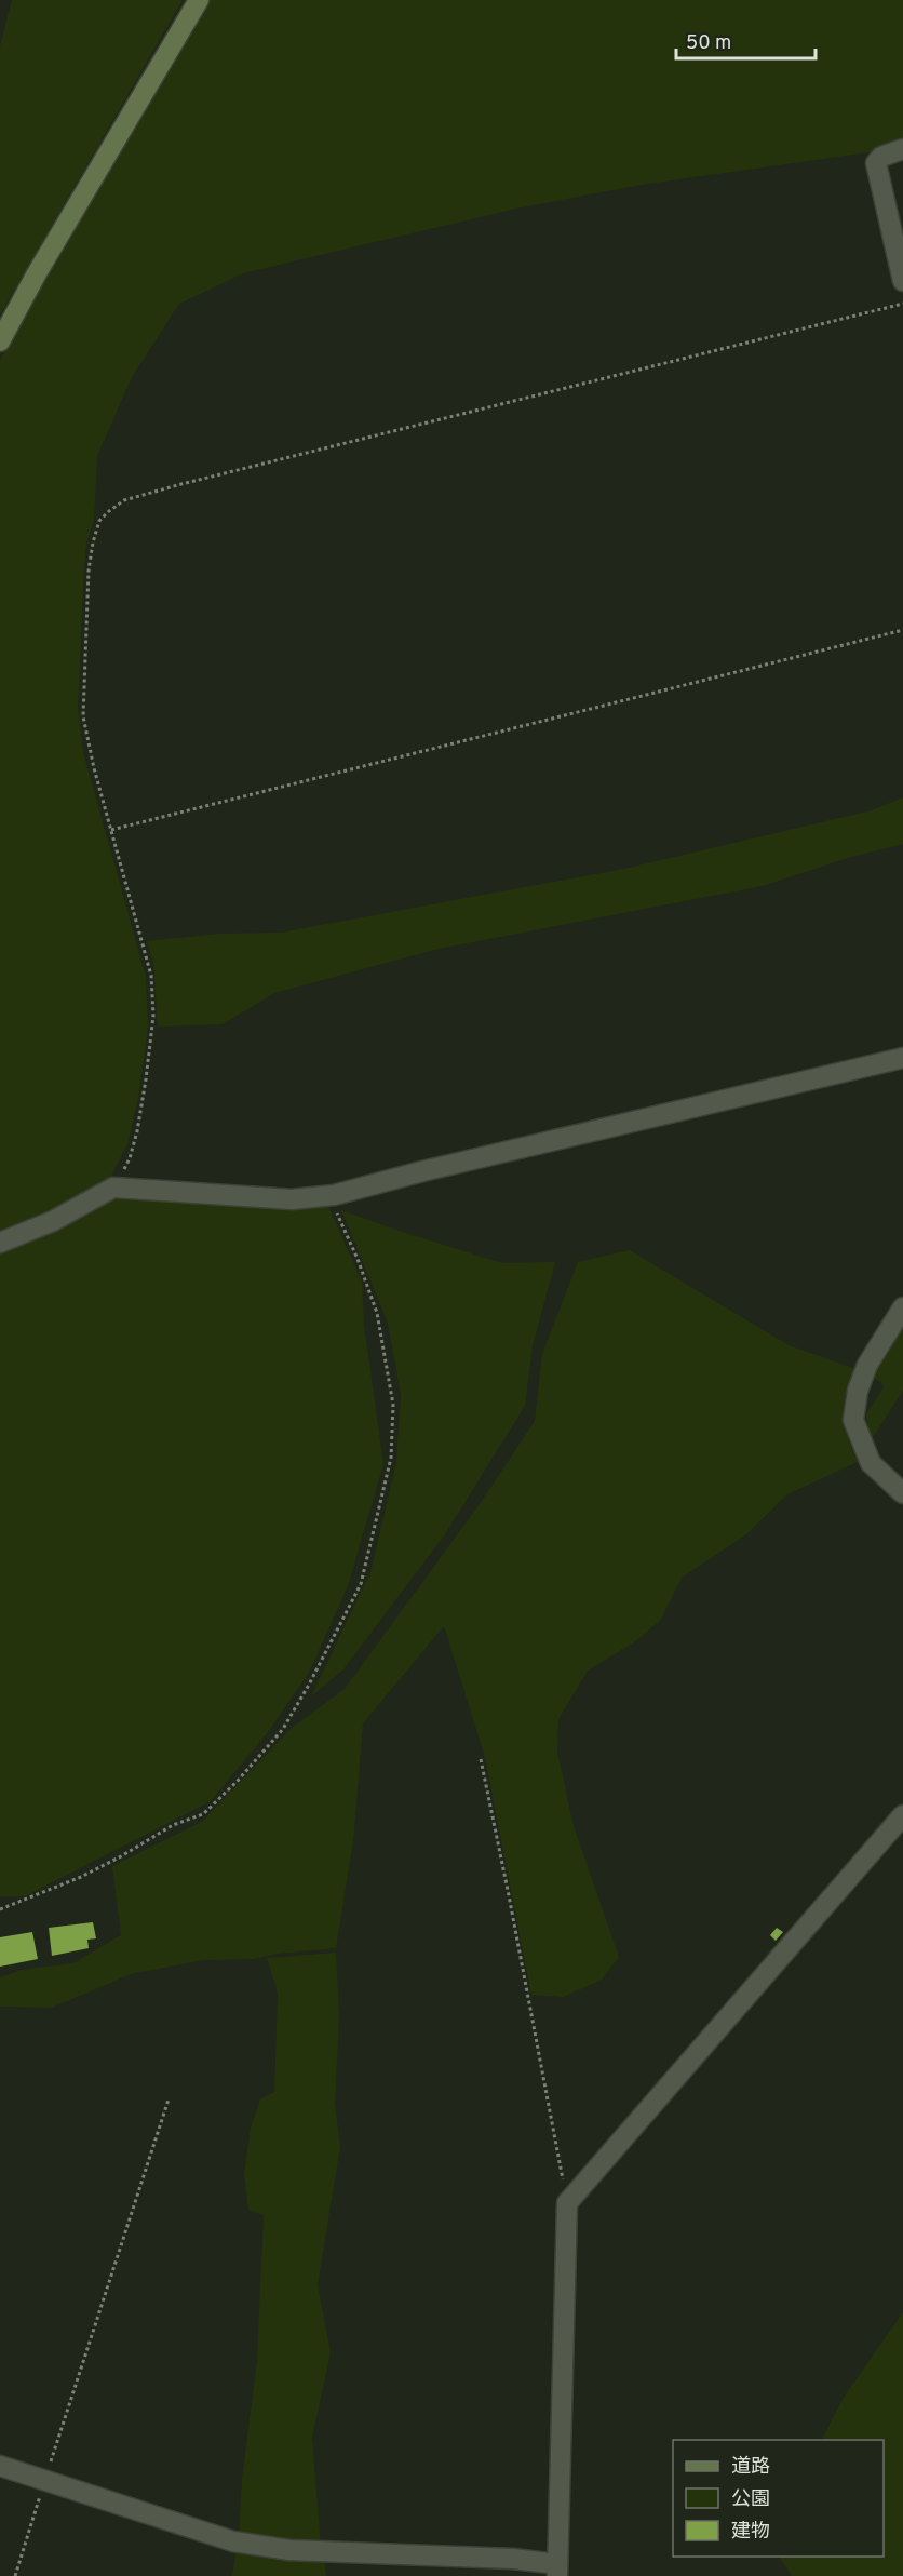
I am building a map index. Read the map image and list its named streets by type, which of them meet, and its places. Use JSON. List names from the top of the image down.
{
  "legend": ["道路", "公園", "建物"],
  "scale_bar": "50 m"
}
